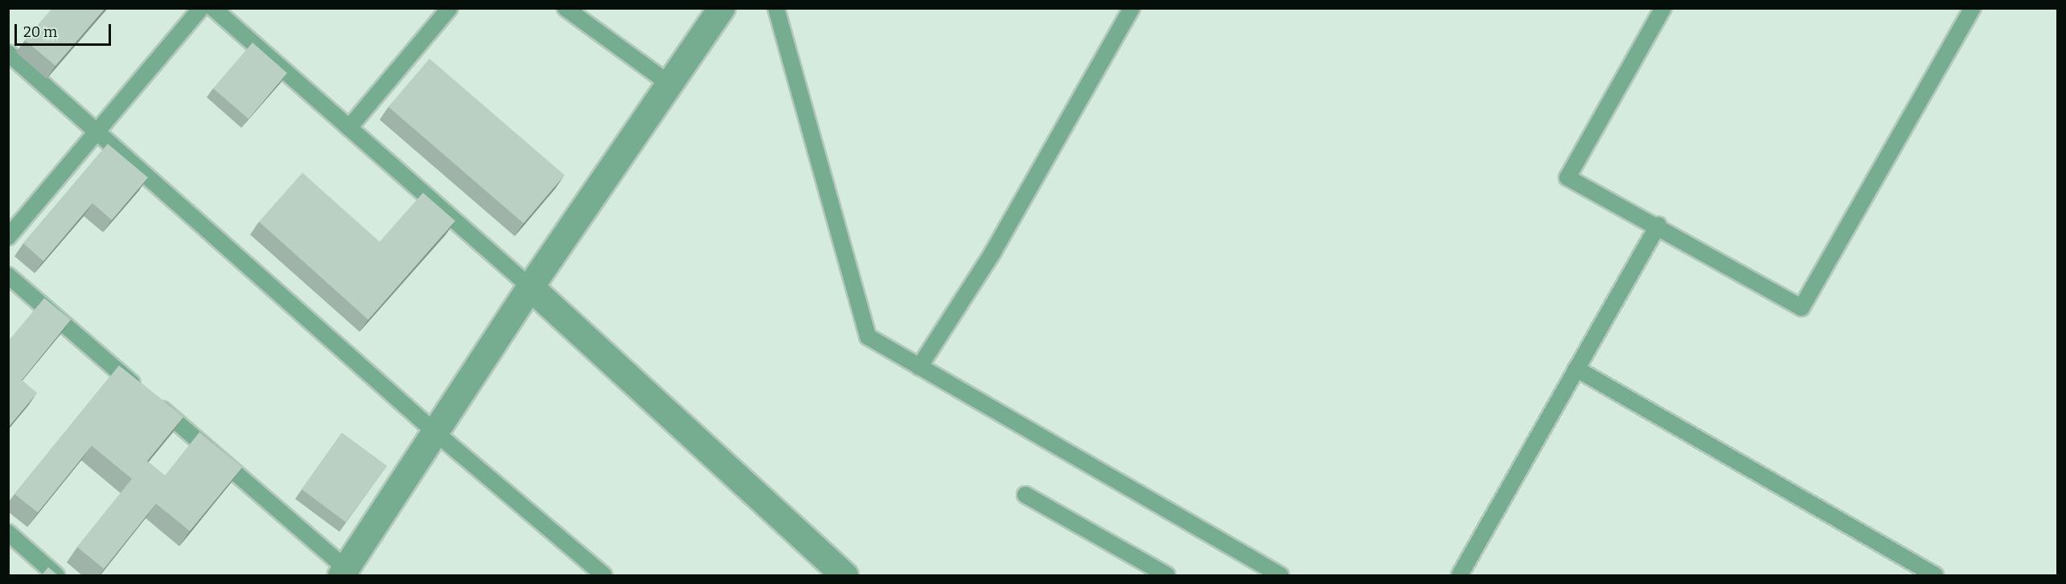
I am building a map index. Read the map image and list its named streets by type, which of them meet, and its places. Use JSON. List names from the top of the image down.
{
  "scale_bar": "20 m"
}
